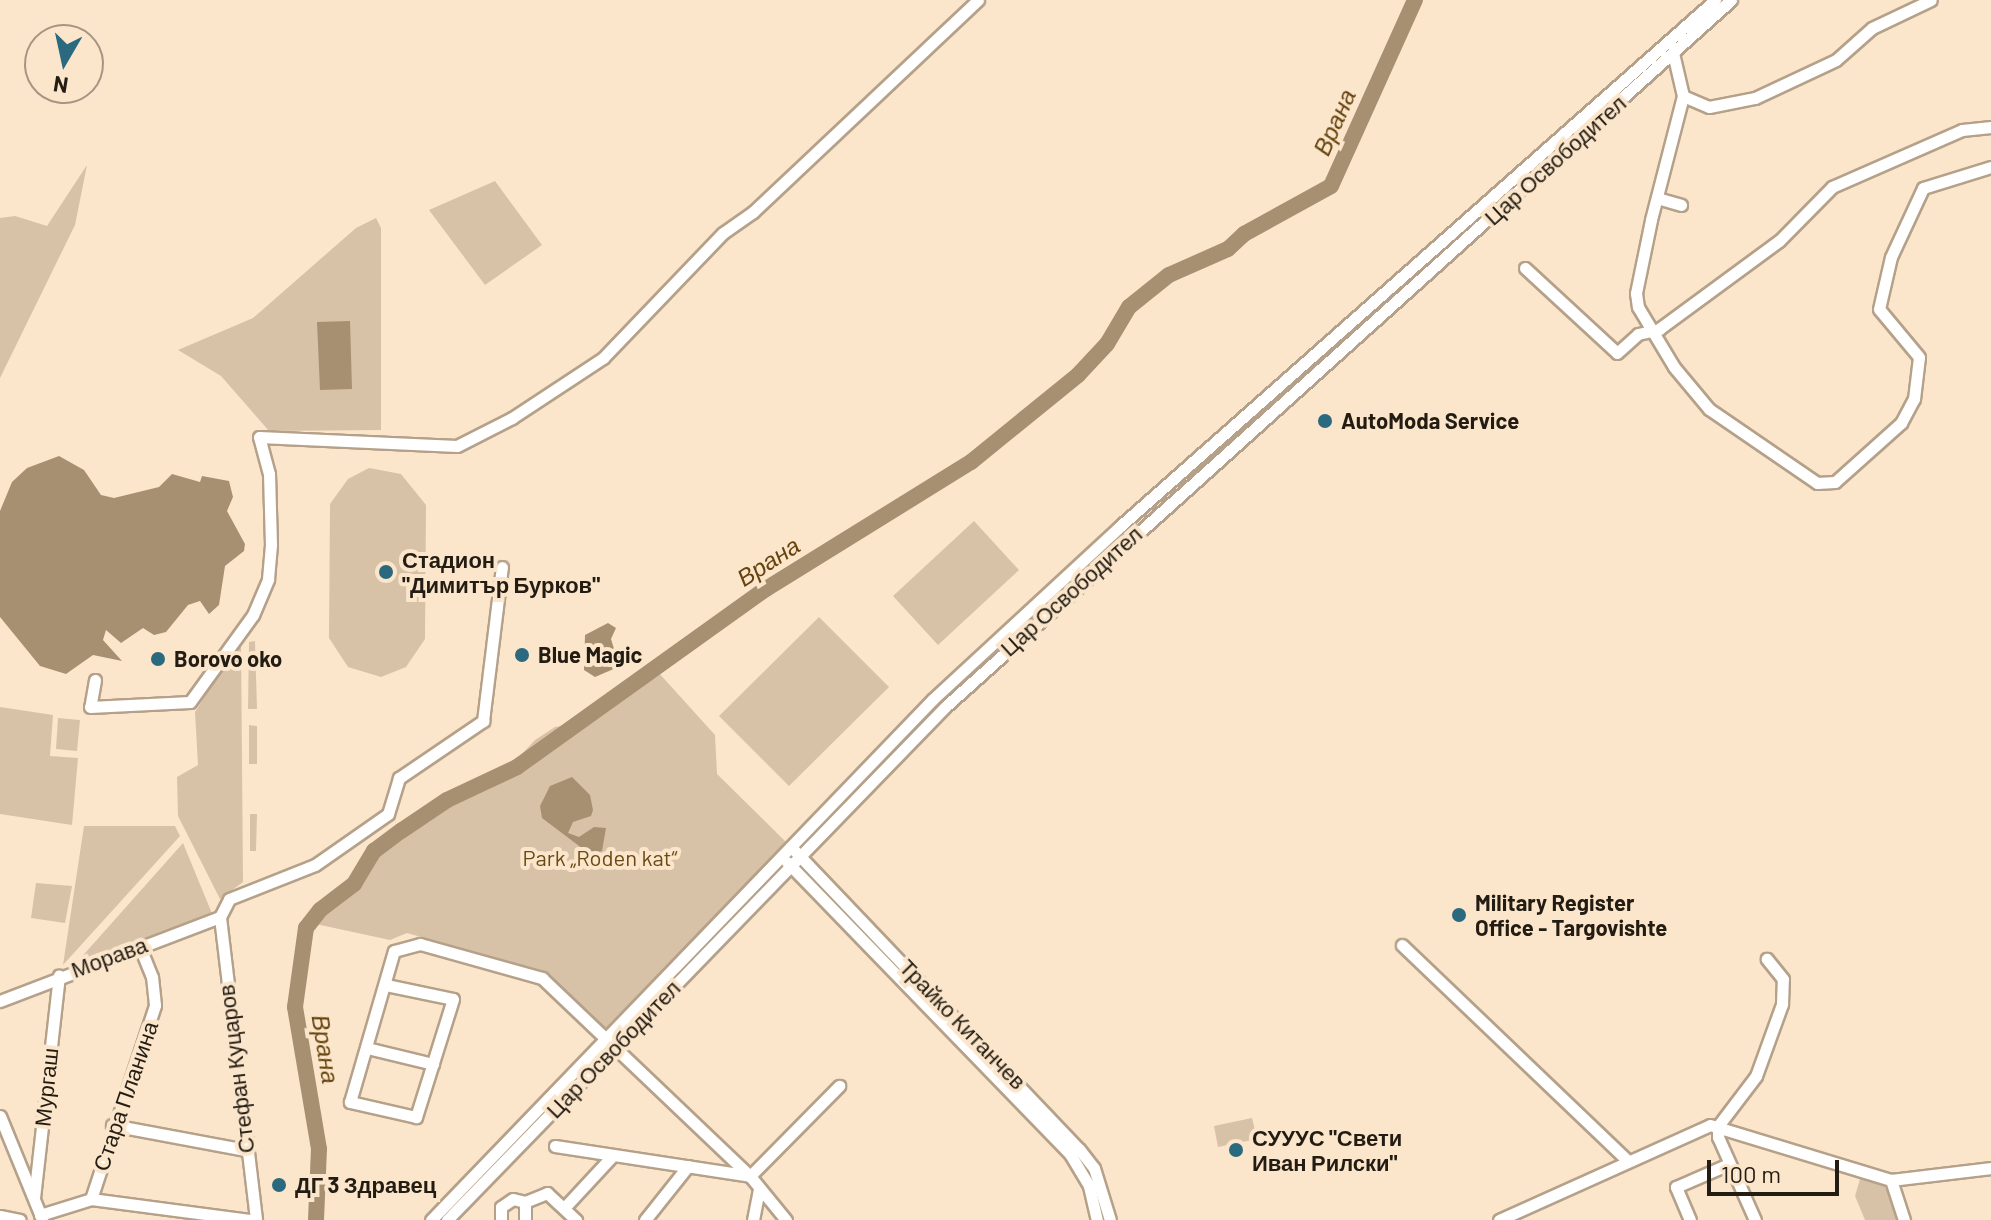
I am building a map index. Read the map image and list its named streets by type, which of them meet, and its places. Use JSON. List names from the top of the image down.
{
  "streets": {
    "street": [
      "Цар Освободител",
      "Морава",
      "Трайко Китанчев",
      "Стефан Куцаров",
      "Мургаш",
      "Стара Планина"
    ]
  },
  "crossings": [
    ["Цар Освободител", "Трайко Китанчев"],
    ["Морава", "Стефан Куцаров"],
    ["Морава", "Мургаш"],
    ["Морава", "Стара Планина"]
  ],
  "water": ["Врана"],
  "parks": ["Park „Roden kat“"],
  "places": [
    "AutoModa Service",
    "Стадион \"Димитър Бурков\"",
    "Blue Magic",
    "Borovo oko",
    "Military Register Office - Targovishte",
    "СУУУС \"Свети Иван Рилски\"",
    "ДГ 3 Здравец"
  ],
  "scale_bar": "100 m",
  "north": "bottom"
}
